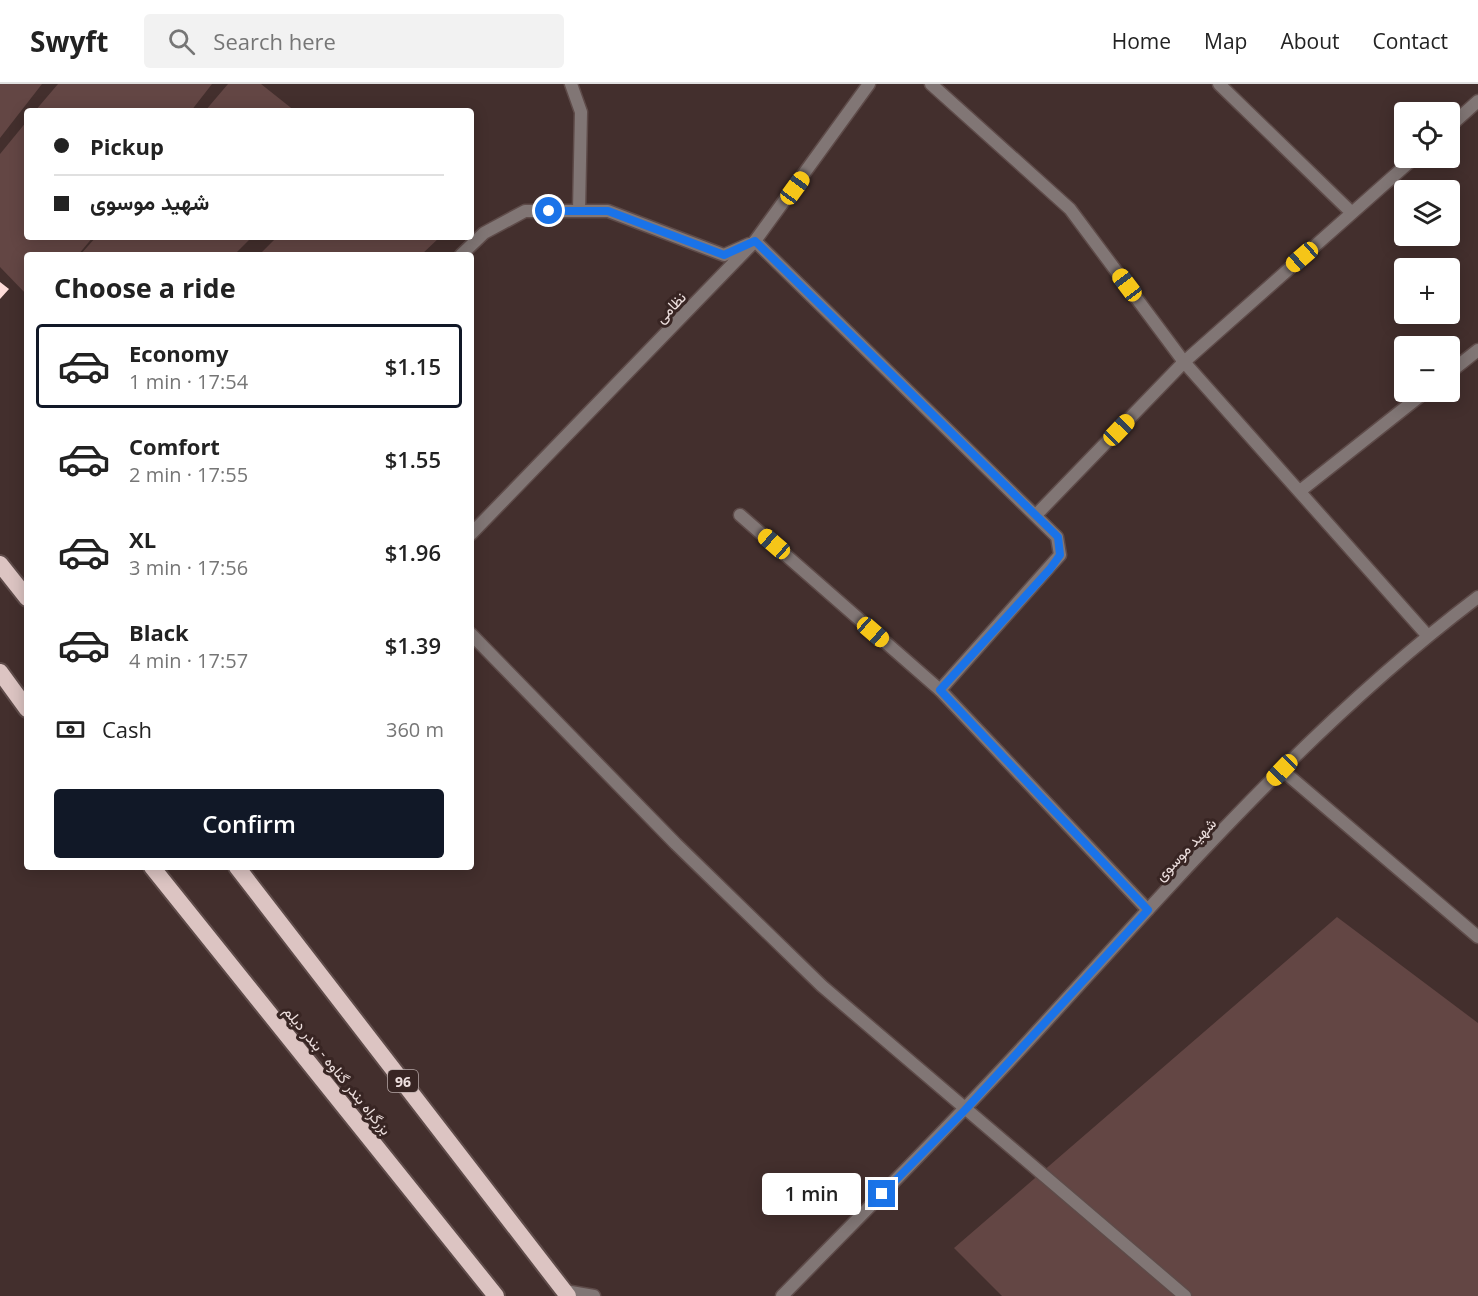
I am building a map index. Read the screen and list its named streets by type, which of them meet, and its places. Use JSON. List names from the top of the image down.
{
  "streets": {
    "highway": ["بزرگراه بندر گناوه - بندر دیلم", "96"],
    "street": ["نظامی", "شهید موسوی"]
  },
  "page": {
    "header": "Swyft",
    "search": "Search here",
    "nav": [
      "Home",
      "Map",
      "About",
      "Contact"
    ],
    "map_buttons": ["+", "−"],
    "banner": ["Pickup", "شهید موسوی"],
    "heading": "Choose a ride",
    "list": [
      {
        "name": "Economy",
        "note": "1 min · 17:54",
        "value": "$1.15"
      },
      {
        "name": "Comfort",
        "note": "2 min · 17:55",
        "value": "$1.55"
      },
      {
        "name": "XL",
        "note": "3 min · 17:56",
        "value": "$1.96"
      },
      {
        "name": "Black",
        "note": "4 min · 17:57",
        "value": "$1.39"
      }
    ],
    "pay": ["Cash", "360 m"],
    "buttons": "Confirm",
    "bubble": "1 min"
  }
}
